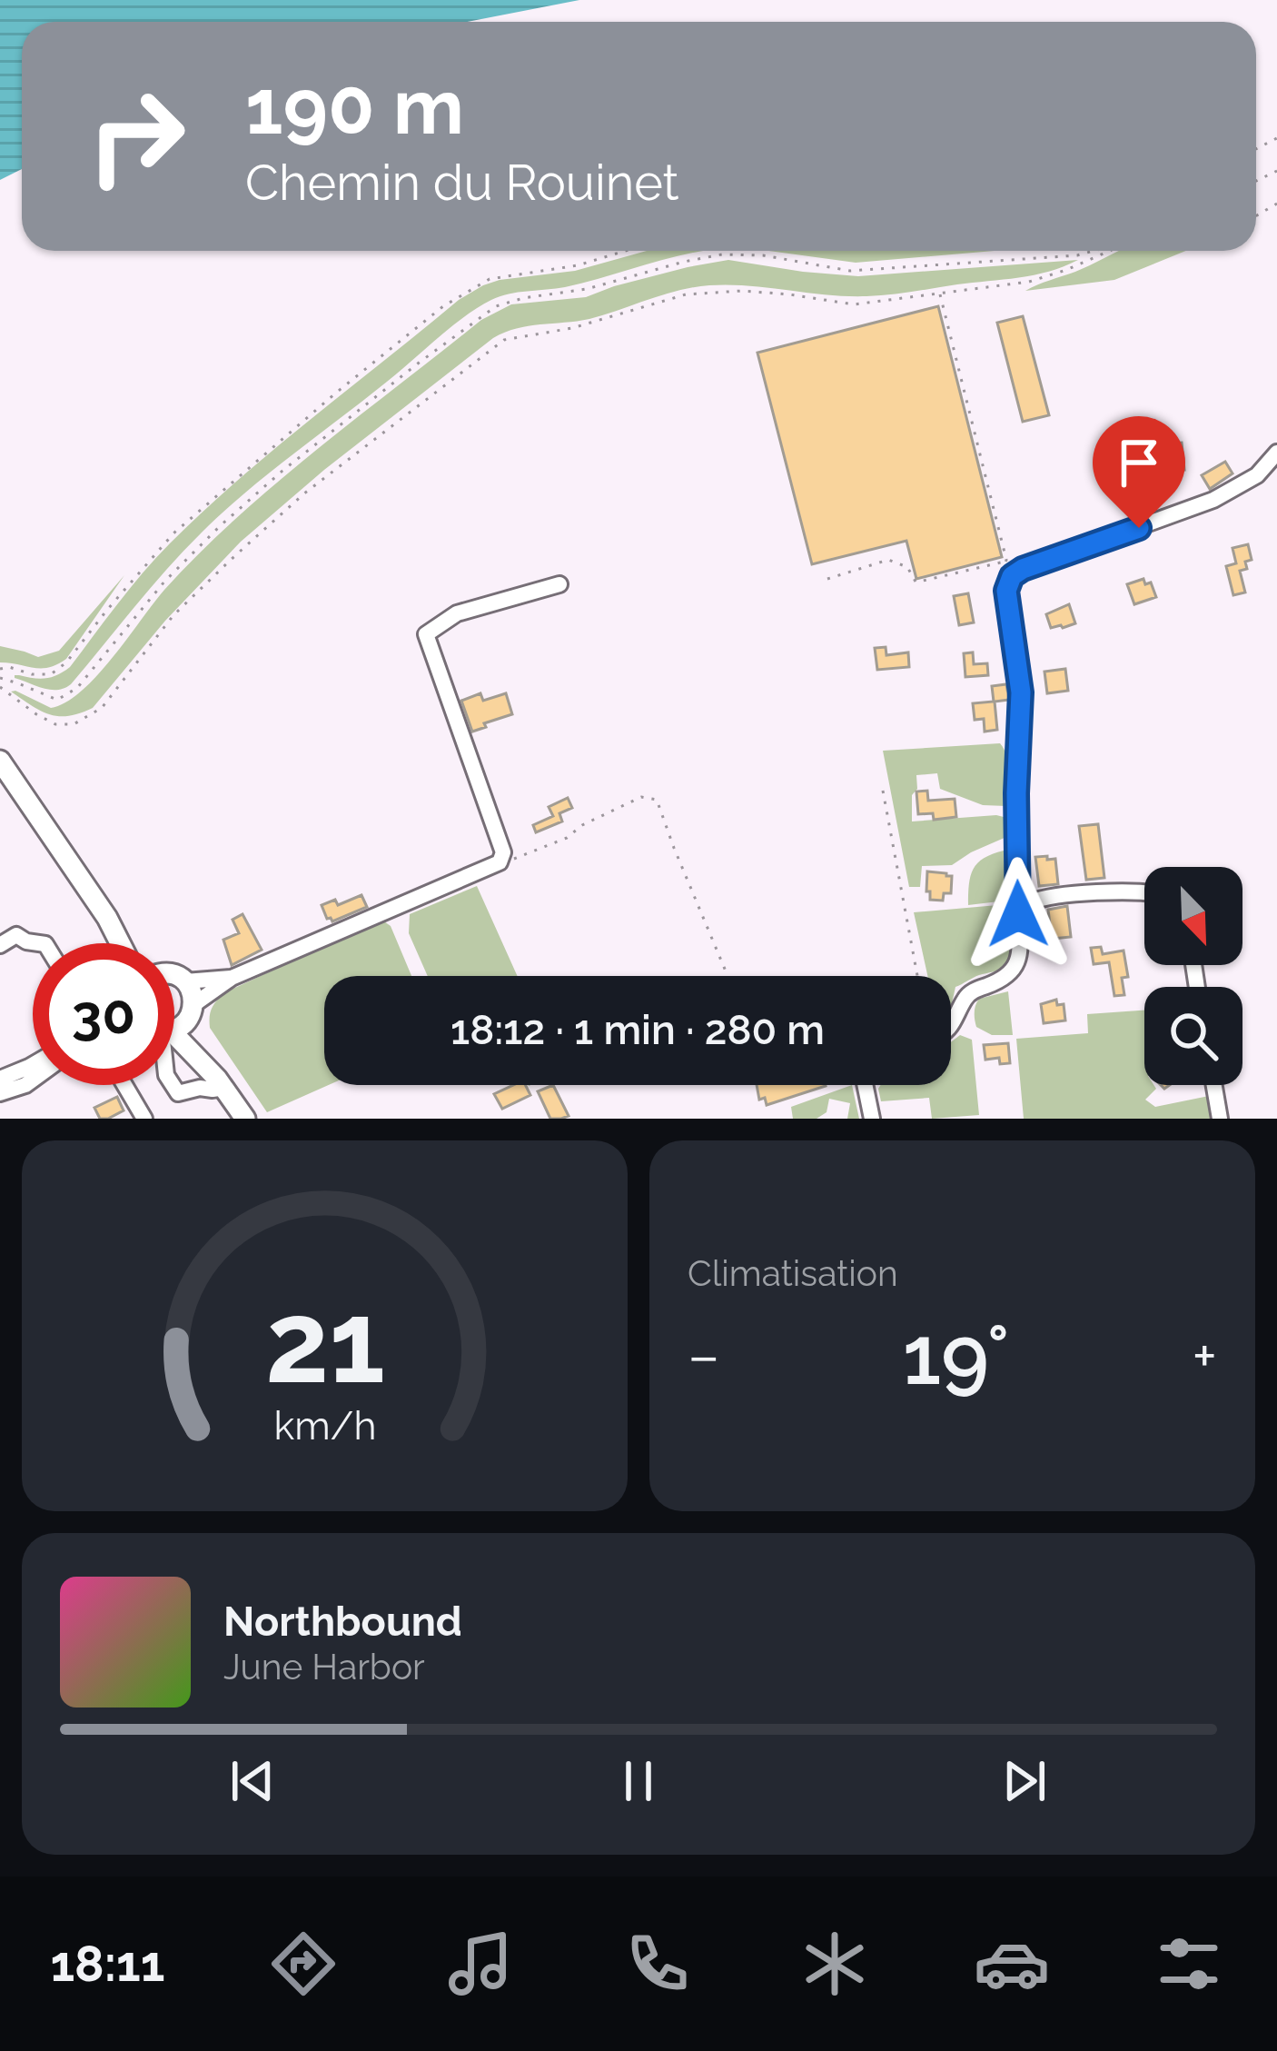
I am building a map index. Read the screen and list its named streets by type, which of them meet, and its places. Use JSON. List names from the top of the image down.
{
  "north": "bottom right",
  "page": {
    "turn": ["190 m", "Chemin du Rouinet"],
    "limit": "30",
    "trip": "18:12 · 1 min · 280 m",
    "tile": "Climatisation",
    "heat": ["−", "19°", "+"],
    "song": ["Northbound", "June Harbor"],
    "tabs": "18:11",
    "gauge": ["21", "km/h"]
  }
}
